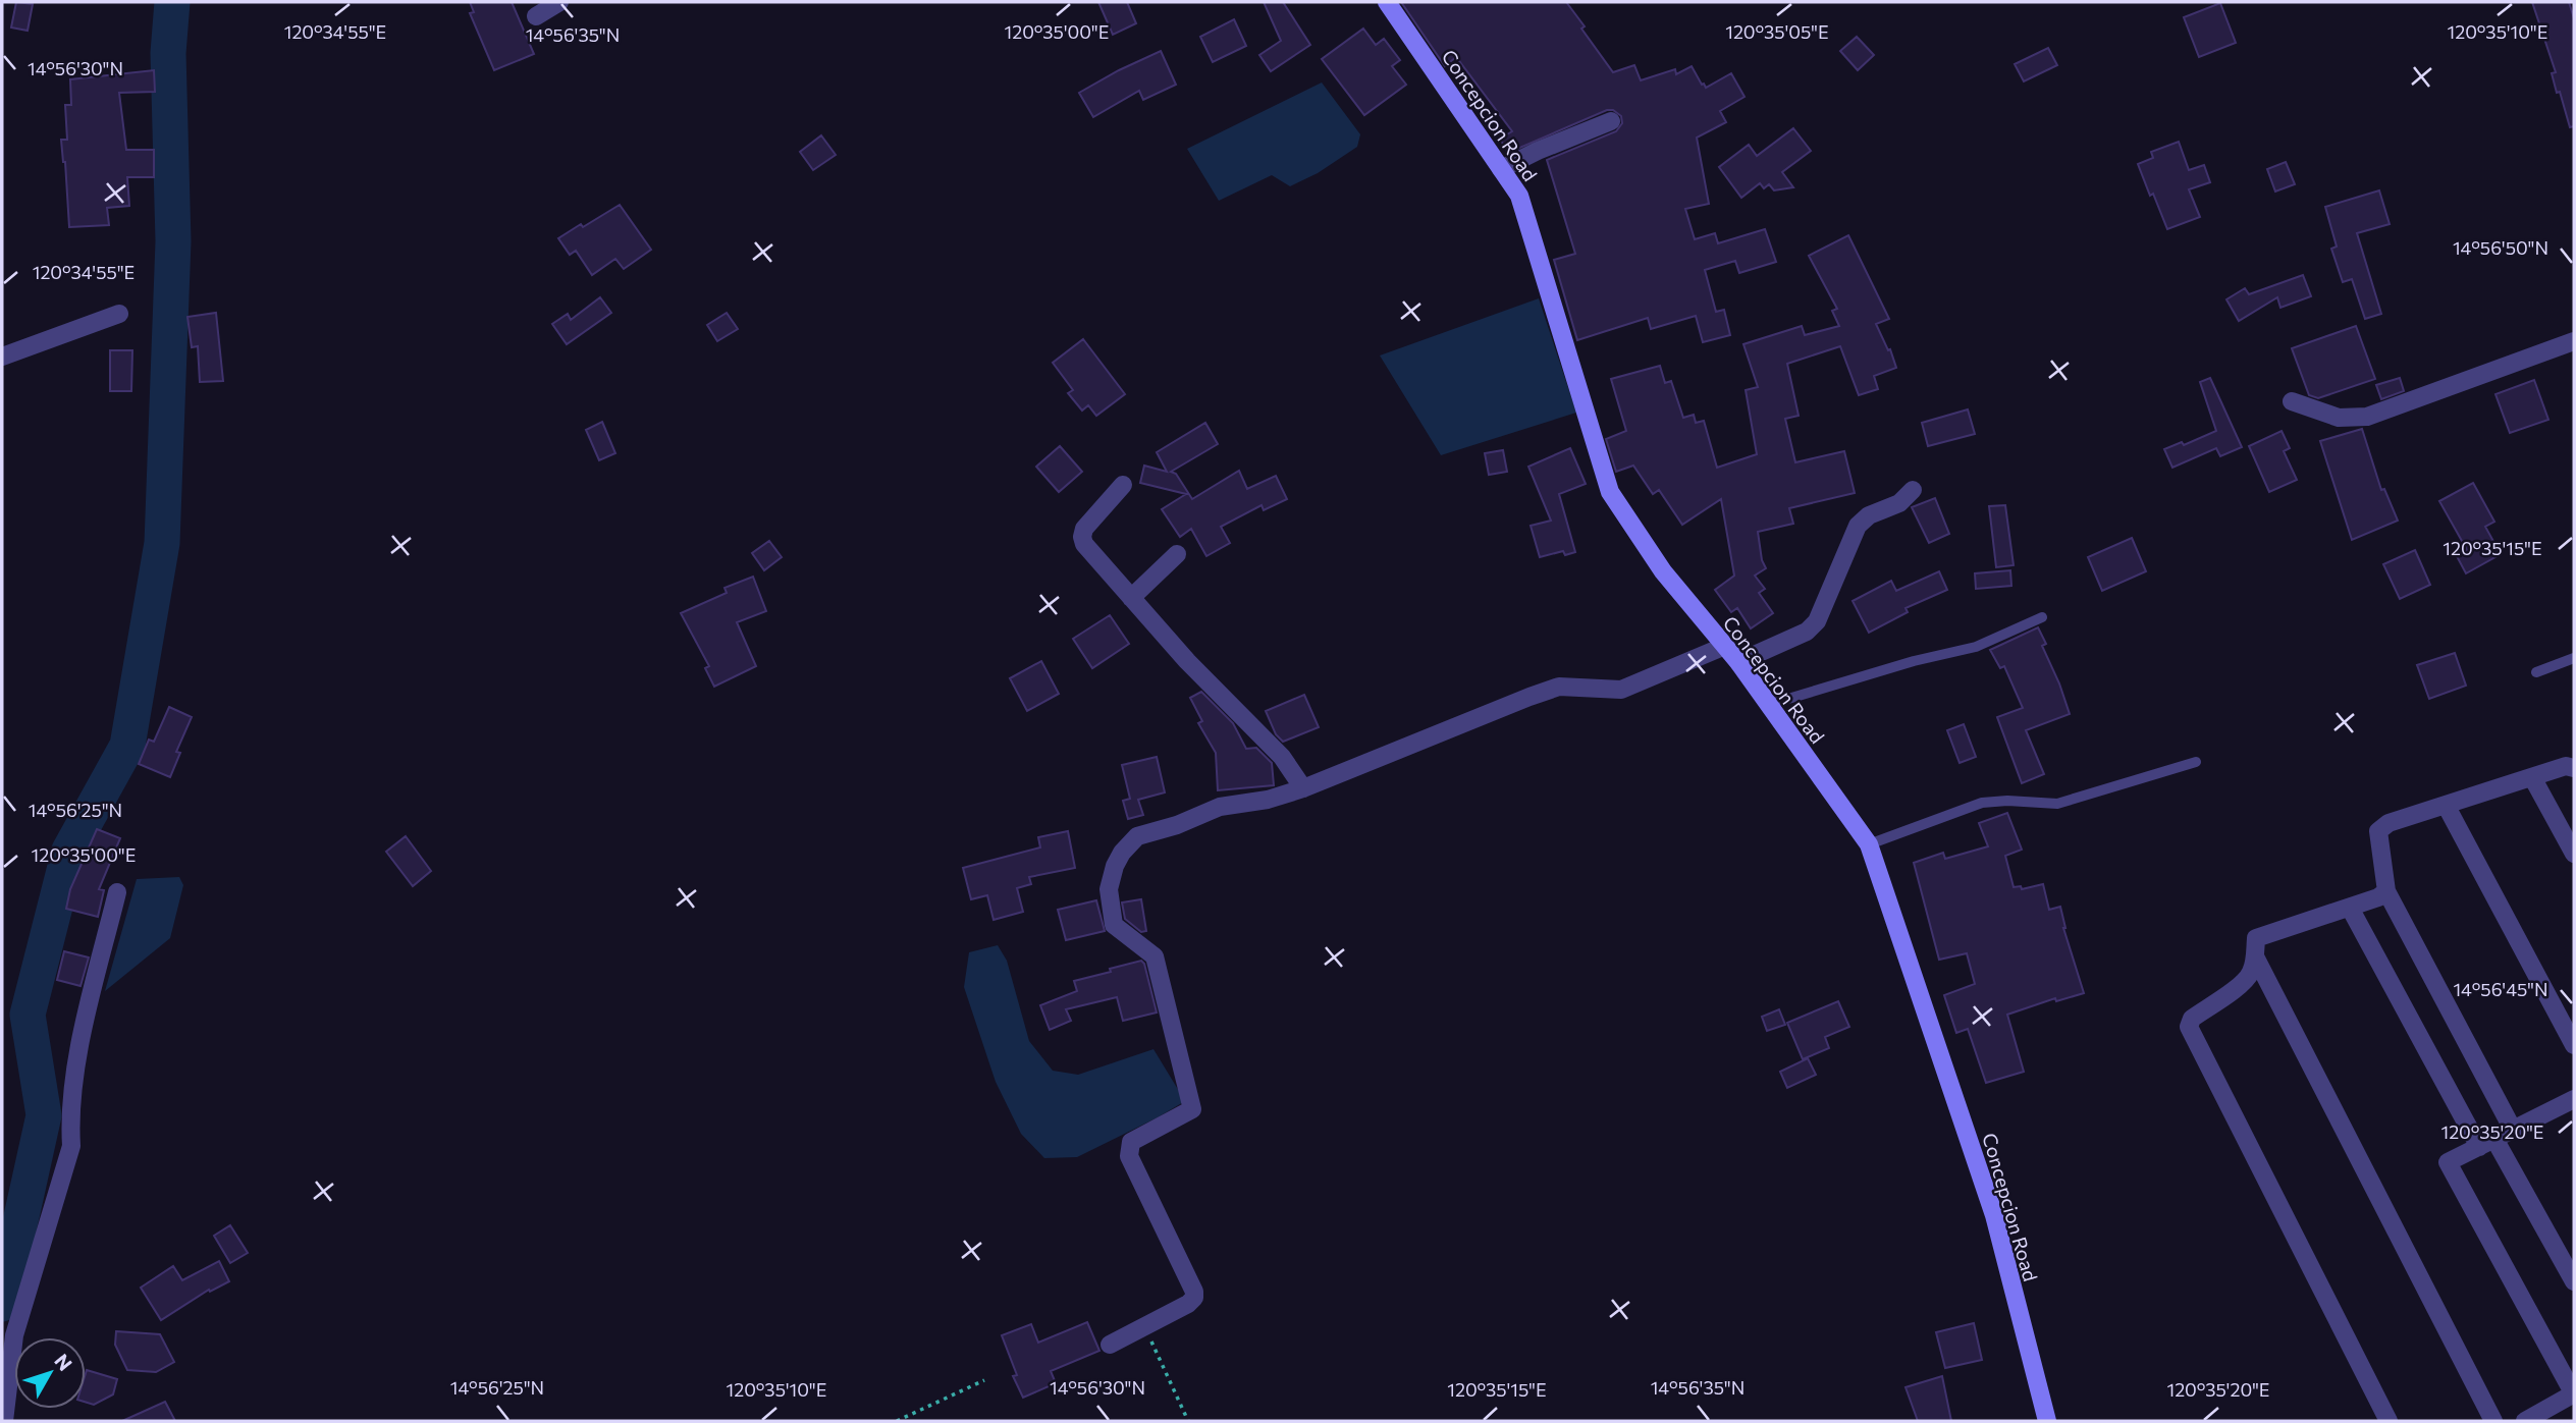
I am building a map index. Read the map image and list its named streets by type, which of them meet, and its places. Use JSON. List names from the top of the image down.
{
  "streets": {
    "street": ["Concepcion Road"]
  },
  "north": "top right",
  "coordinates": [
    "120°34'55\"E",
    "120°35'00\"E",
    "120°35'05\"E",
    "120°35'10\"E",
    "14°56'35\"N",
    "14°56'30\"N",
    "14°56'50\"N",
    "120°35'15\"E",
    "14°56'25\"N",
    "14°56'45\"N",
    "120°35'20\"E"
  ]
}
